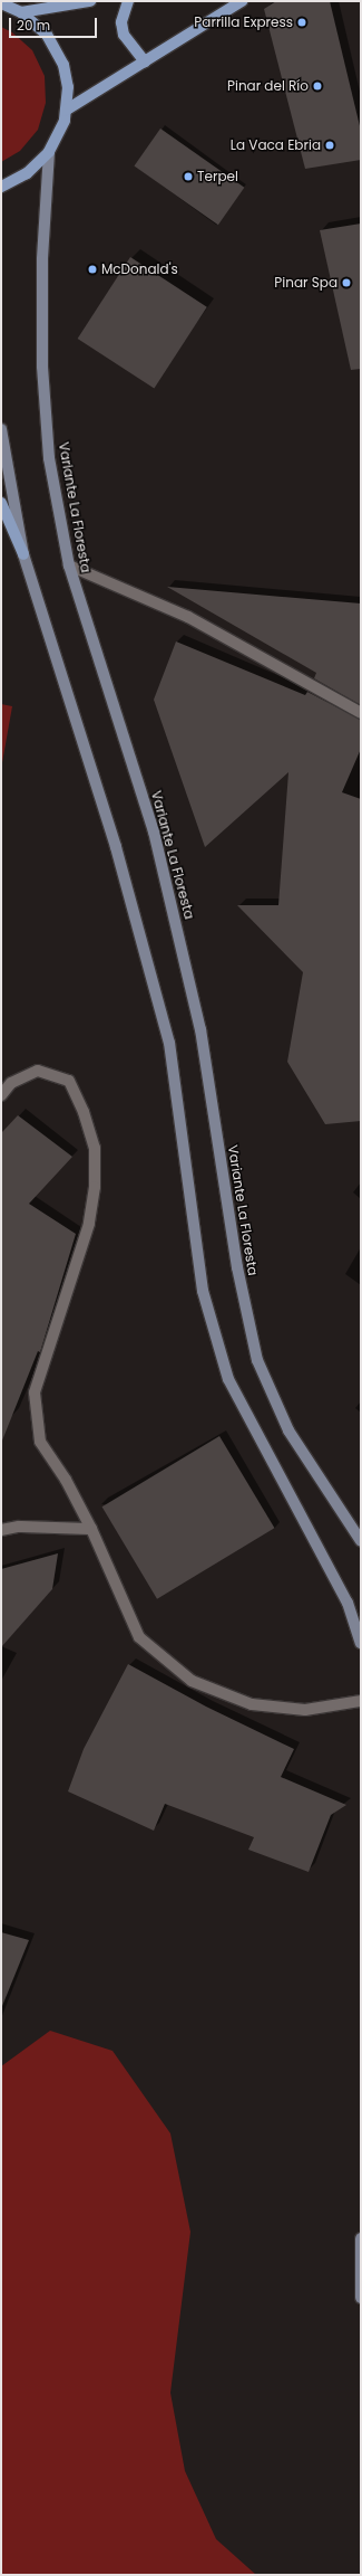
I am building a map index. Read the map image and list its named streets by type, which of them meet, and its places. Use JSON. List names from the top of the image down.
{
  "streets": {
    "main road": ["Variante La Floresta"]
  },
  "places": [
    "Parrilla Express",
    "Pinar del Río",
    "La Vaca Ebria",
    "Terpel",
    "McDonald's",
    "Pinar Spa"
  ],
  "scale_bar": "20 m"
}
